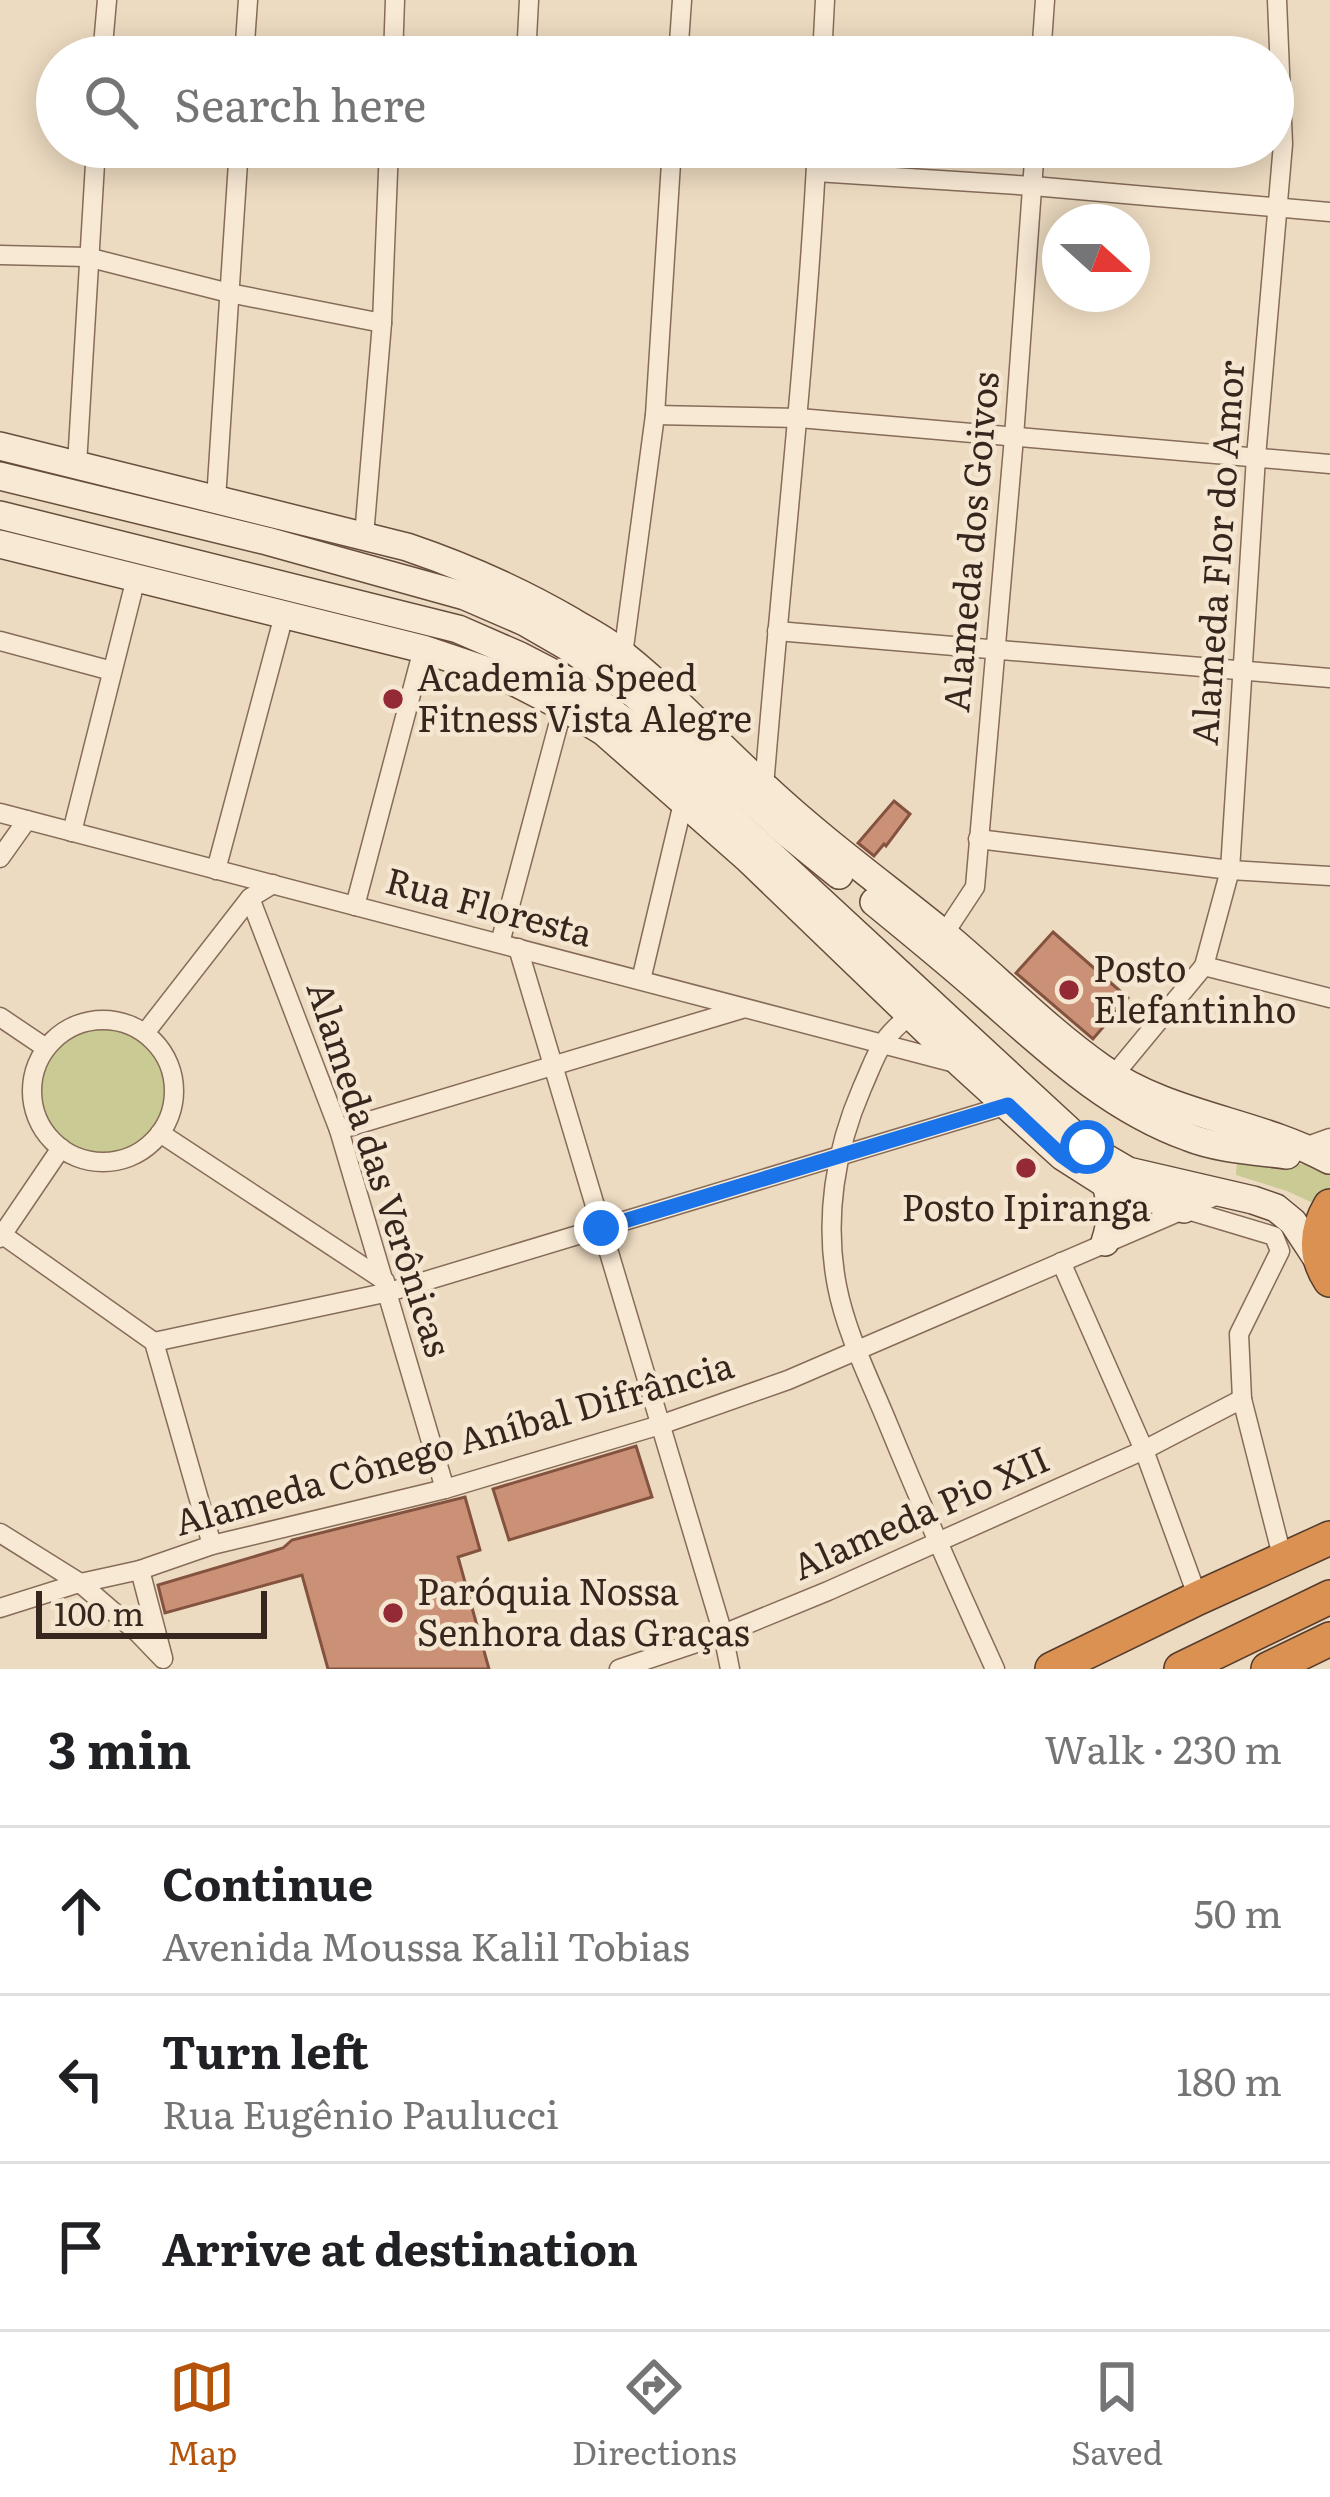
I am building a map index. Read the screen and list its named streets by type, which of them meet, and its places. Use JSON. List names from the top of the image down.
{
  "streets": {
    "street": [
      "Alameda dos Goivos",
      "Alameda Flor do Amor",
      "Rua Floresta",
      "Alameda das Verônicas",
      "Alameda Cônego Aníbal Difrância",
      "Alameda Pio XII"
    ]
  },
  "crossings": [
    ["Alameda das Verônicas", "Alameda Cônego Aníbal Difrância"]
  ],
  "places": [
    "Academia Speed Fitness Vista Alegre",
    "Posto Elefantinho",
    "Posto Ipiranga",
    "Paróquia Nossa Senhora das Graças"
  ],
  "scale_bar": "100 m",
  "north": "right",
  "page": {
    "search": "Search here",
    "scale": "100 m",
    "heading": ["3 min", "Walk · 230 m"],
    "list": [
      ["Continue", "Avenida Moussa Kalil Tobias", "50 m"],
      ["Turn left", "Rua Eugênio Paulucci", "180 m"],
      "Arrive at destination"
    ],
    "nav": ["Map", "Directions", "Saved"]
  }
}
